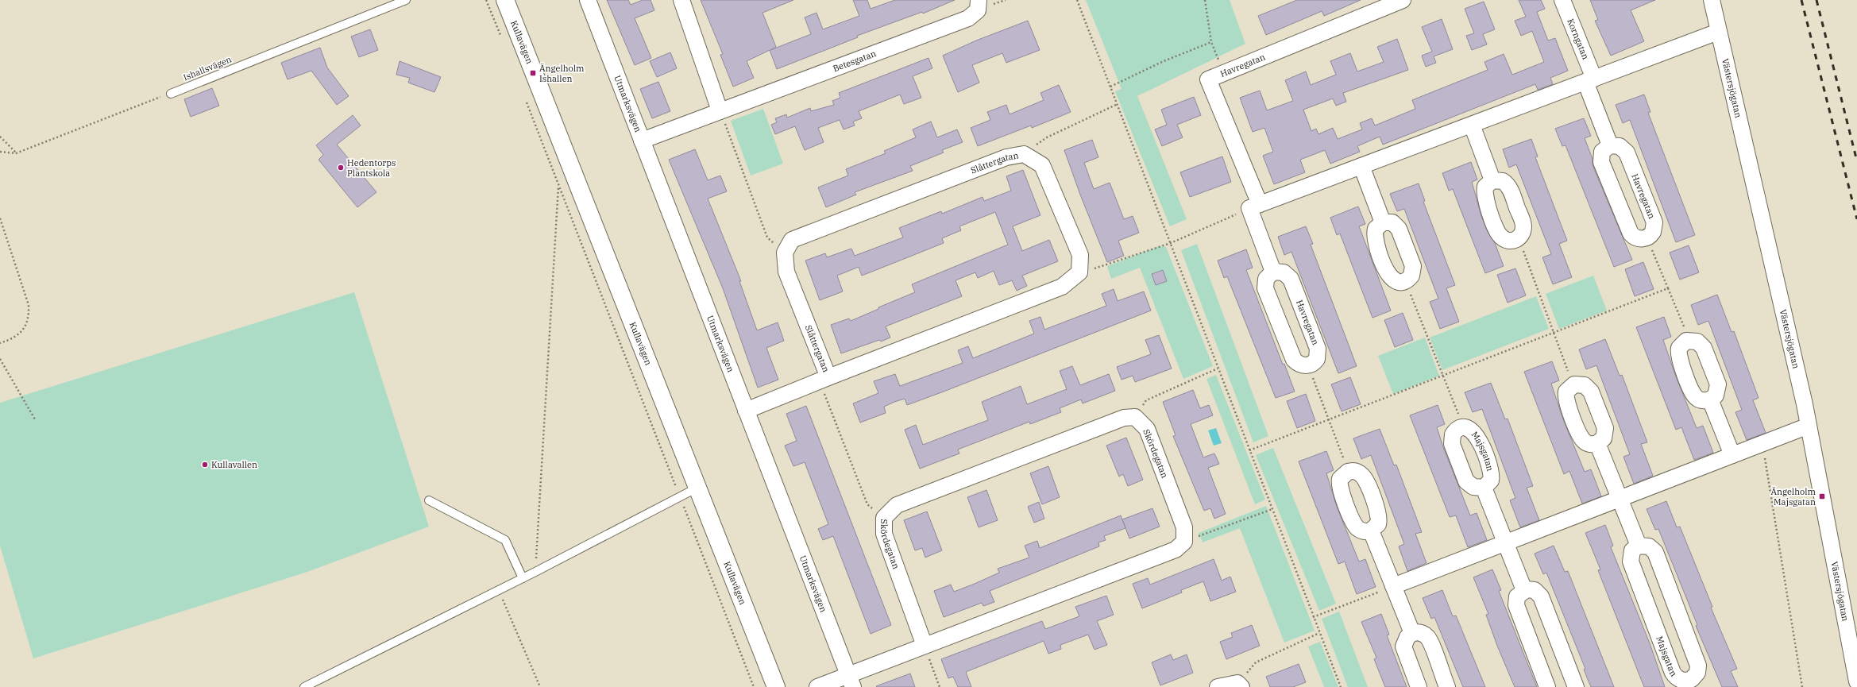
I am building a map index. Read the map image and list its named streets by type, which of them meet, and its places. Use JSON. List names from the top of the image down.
{
  "streets": {
    "street": [
      "Korngatan",
      "Kullavägen",
      "Betesgatan",
      "Havregatan",
      "Västersjögatan",
      "Utmarksvägen",
      "Slåttergatan",
      "Majsgatan",
      "Skördegatan"
    ],
    "lane": ["Ishallsvägen"]
  },
  "crossings": [
    ["Betesgatan", "Utmarksvägen"],
    ["Utmarksvägen", "Slåttergatan"]
  ],
  "places": {
    "transit": ["Ängelholm Ishallen", "Ängelholm Majsgatan"],
    "other": ["Hedentorps Plantskola", "Kullavallen"]
  }
}
